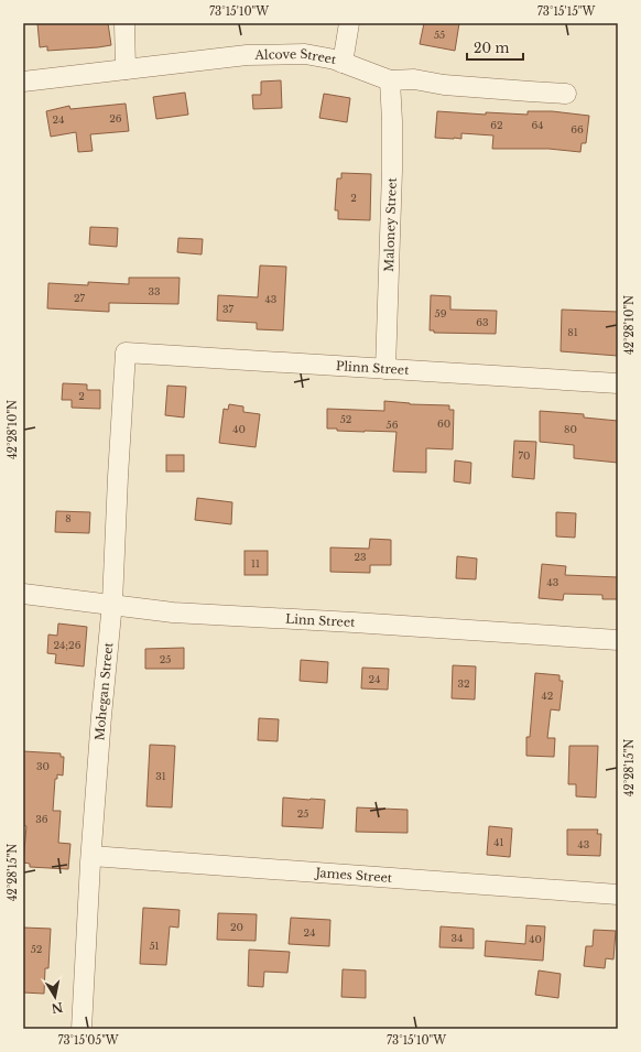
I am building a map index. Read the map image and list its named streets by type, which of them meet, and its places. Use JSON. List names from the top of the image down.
{
  "streets": {
    "street": [
      "Alcove Street",
      "Maloney Street",
      "Plinn Street",
      "Linn Street",
      "Mohegan Street",
      "James Street"
    ]
  },
  "crossings": [
    ["Alcove Street", "Maloney Street"],
    ["Maloney Street", "Plinn Street"],
    ["Plinn Street", "Mohegan Street"],
    ["Linn Street", "Mohegan Street"],
    ["Mohegan Street", "James Street"]
  ],
  "house_numbers": [
    "55",
    "26",
    "24",
    "62",
    "64",
    "66",
    "2",
    "33",
    "27",
    "43",
    "37",
    "59",
    "63",
    "81",
    "2",
    "52",
    "60",
    "56",
    "40",
    "80",
    "70",
    "8",
    "23",
    "11",
    "43",
    "24;26",
    "25",
    "24",
    "32",
    "42",
    "30",
    "31",
    "25",
    "36",
    "41",
    "43",
    "20",
    "24",
    "34",
    "40",
    "51",
    "52"
  ],
  "scale_bar": "20 m",
  "north": "bottom",
  "coordinates": [
    "73°15'10\"W",
    "73°15'15\"W",
    "42°28'10\"N",
    "42°28'15\"N",
    "73°15'05\"W"
  ]
}
